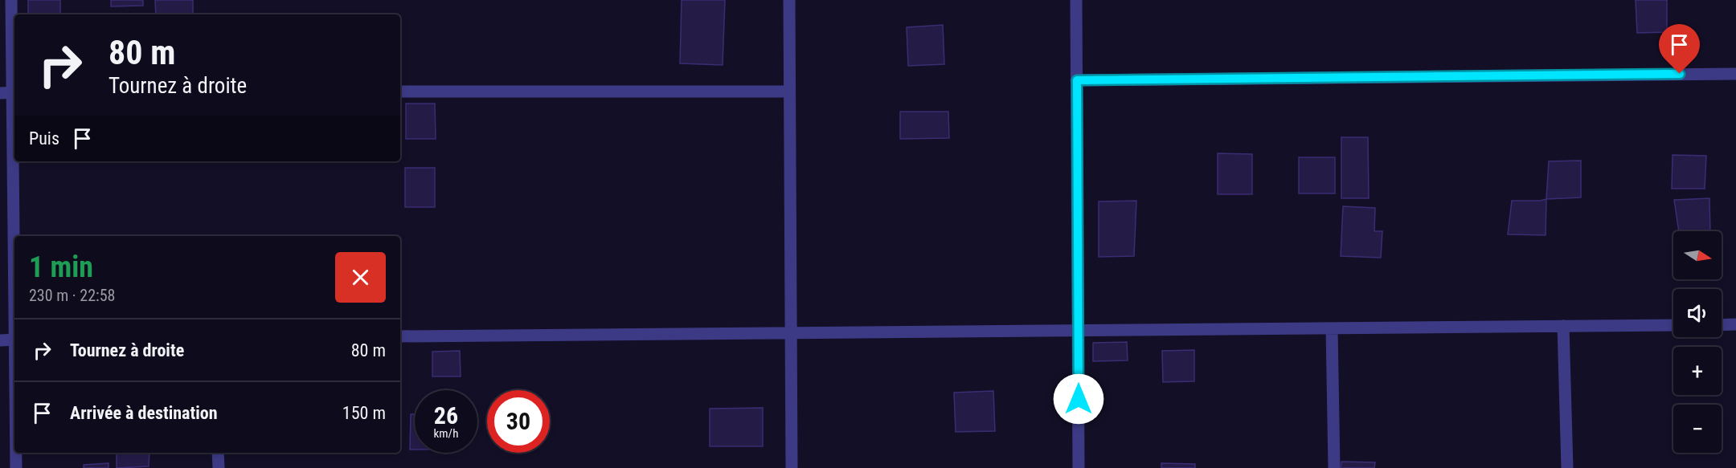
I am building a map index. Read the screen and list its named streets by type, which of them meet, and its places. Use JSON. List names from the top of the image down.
{
  "north": "right",
  "page": {
    "turn": ["80 m", "Tournez à droite"],
    "then": "Puis",
    "map_buttons": ["+", "−"],
    "heading": ["1 min", "230 m · 22:58"],
    "list": [
      {
        "name": "Tournez à droite",
        "value": "80 m"
      },
      {
        "name": "Arrivée à destination",
        "value": "150 m"
      }
    ],
    "speed": "26 km/h",
    "limit": "30"
  }
}
